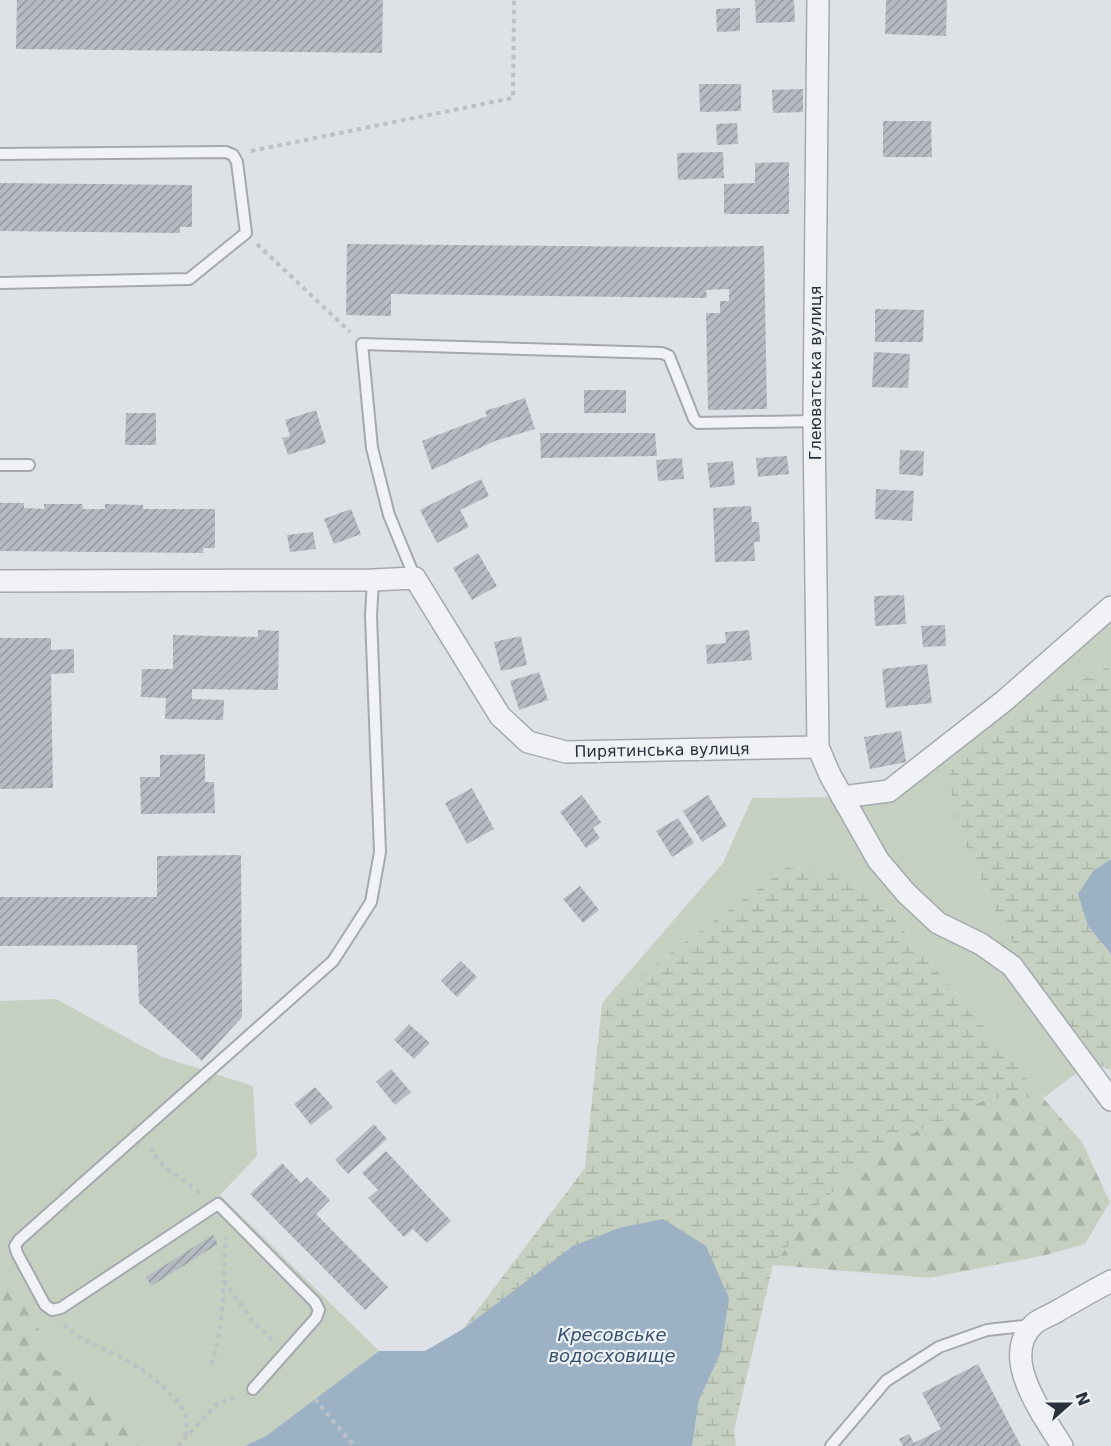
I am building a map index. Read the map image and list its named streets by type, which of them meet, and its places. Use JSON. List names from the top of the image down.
{
  "streets": {
    "street": ["Глеюватська вулиця", "Пирятинська вулиця"]
  },
  "crossings": [
    ["Глеюватська вулиця", "Пирятинська вулиця"]
  ],
  "water": ["Кресовське водосховище"],
  "north": "right"
}
